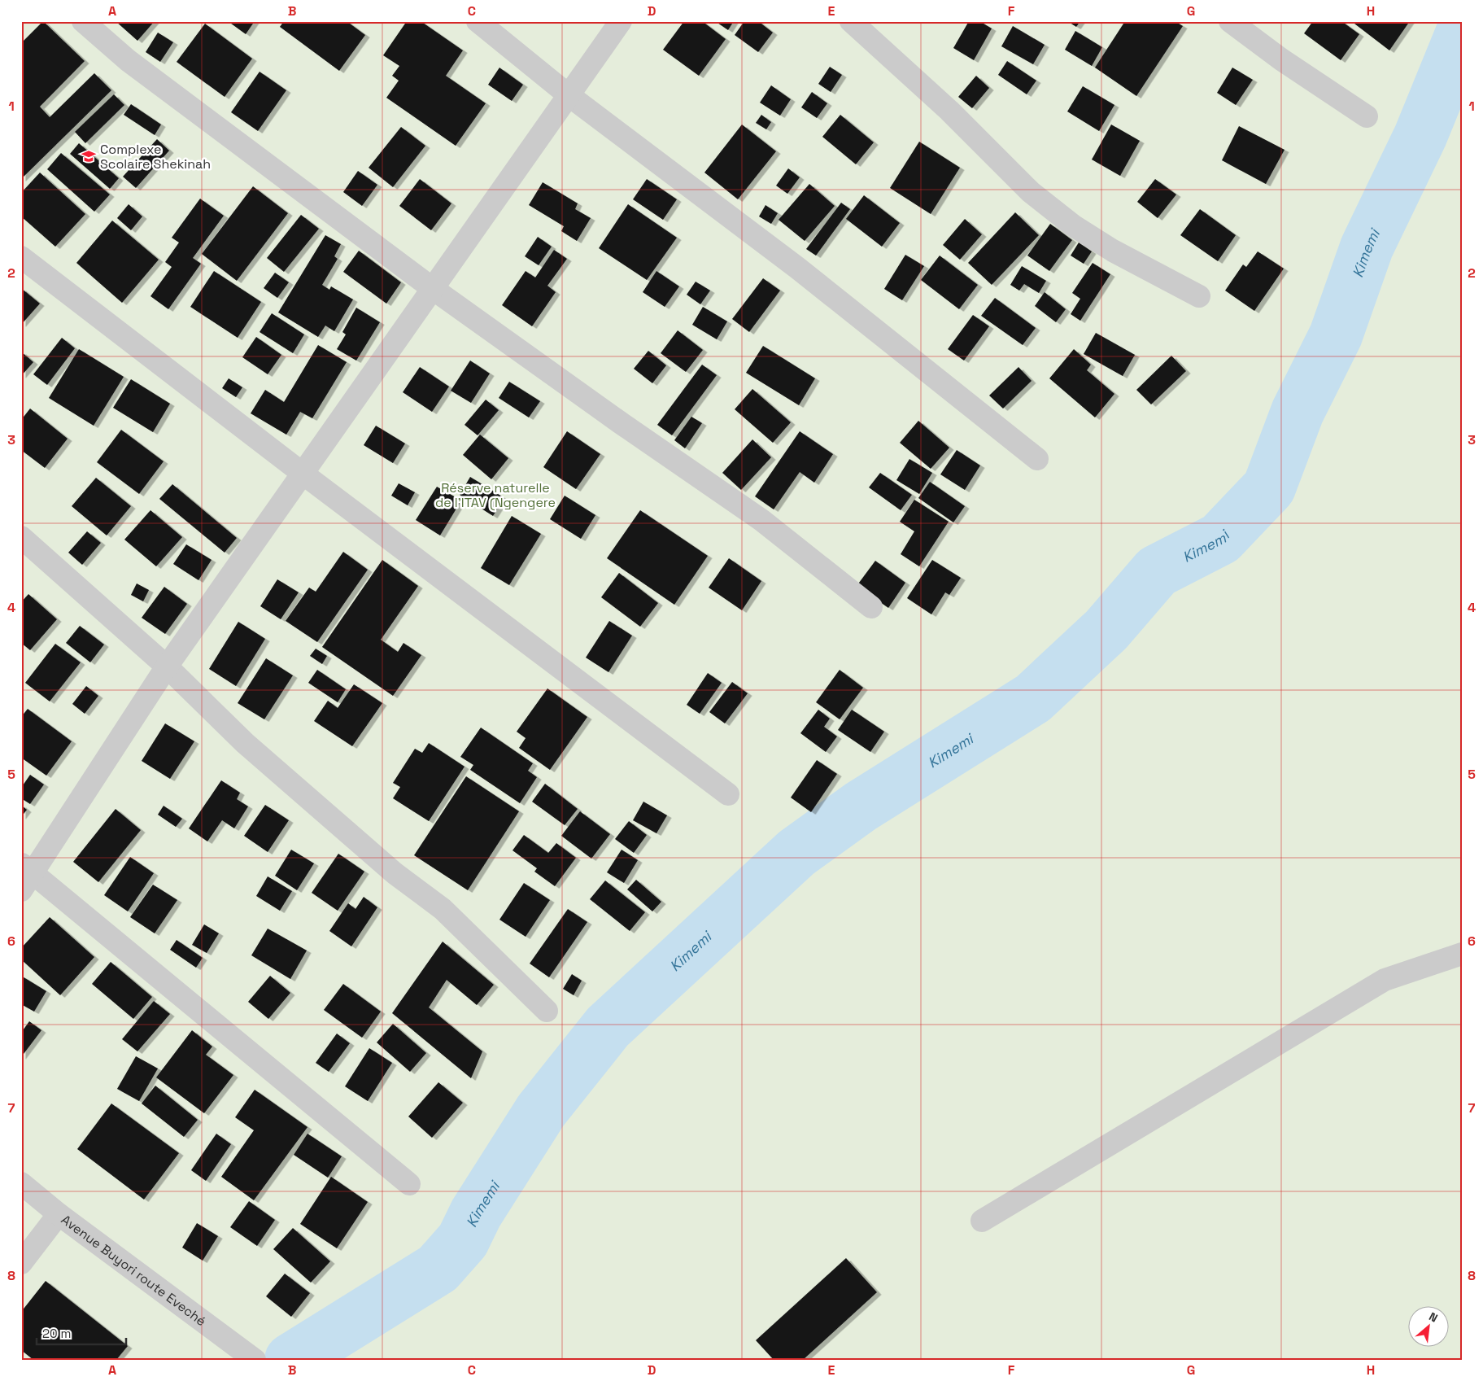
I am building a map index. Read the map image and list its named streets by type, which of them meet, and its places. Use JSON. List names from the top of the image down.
{
  "streets": {
    "street": ["Avenue Buyori route Eveché"]
  },
  "water": ["Kimemi"],
  "parks": ["Réserve naturelle de l'ITAV (Ngengere"],
  "places": {
    "school or university": ["Complexe Scolaire Shekinah"]
  },
  "scale_bar": "20 m",
  "north": "top right",
  "grid": {
    "columns": [
      "A",
      "B",
      "C",
      "D",
      "E",
      "F",
      "G",
      "H"
    ],
    "rows": [
      "1",
      "2",
      "3",
      "4",
      "5",
      "6",
      "7",
      "8"
    ]
  }
}
